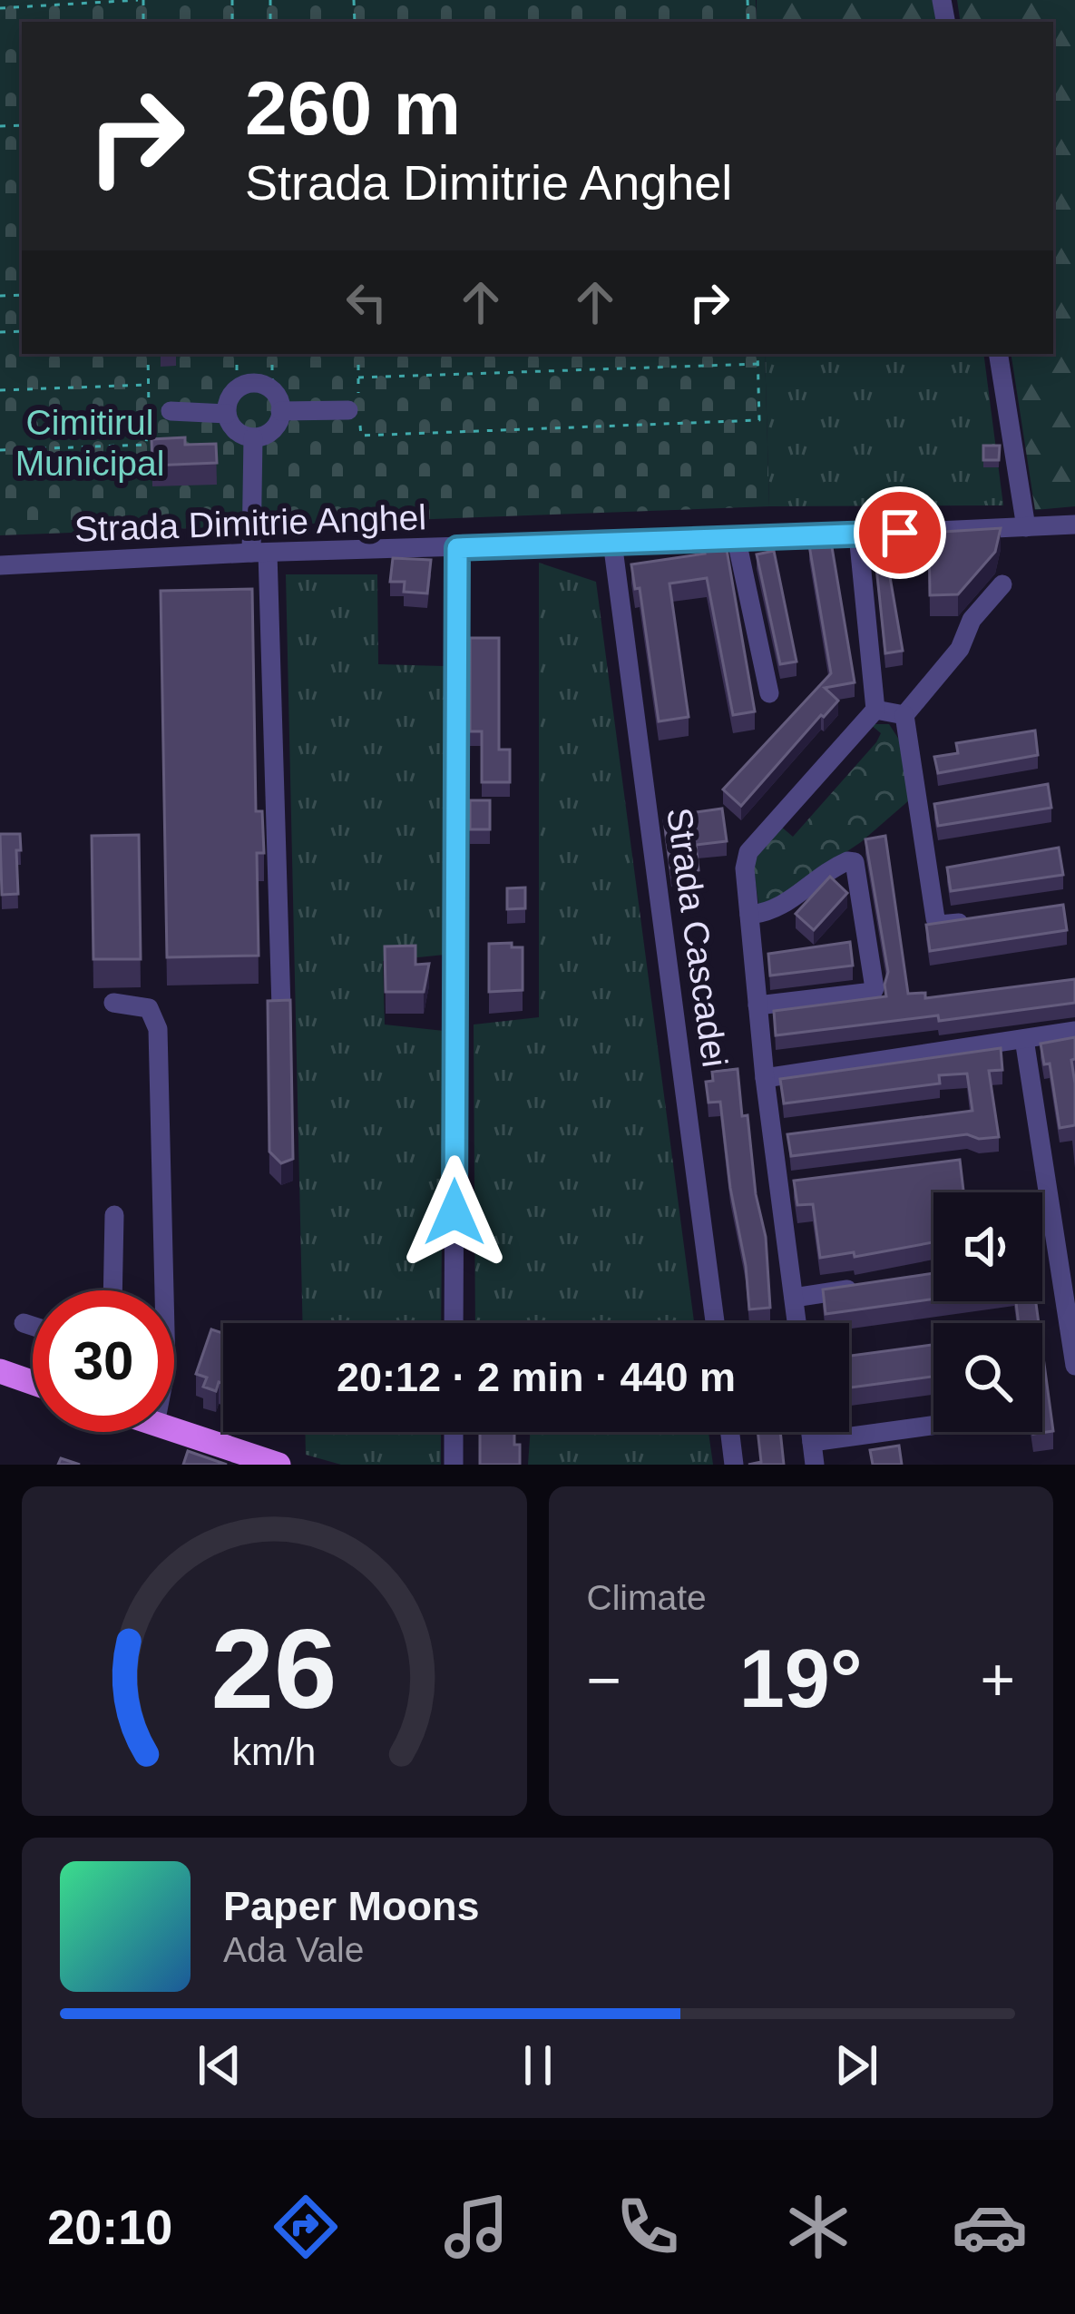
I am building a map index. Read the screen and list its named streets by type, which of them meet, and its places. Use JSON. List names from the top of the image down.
{
  "streets": {
    "street": ["Strada Dimitrie Anghel", "Strada Cascadei"]
  },
  "crossings": [
    ["Strada Dimitrie Anghel", "Strada Cascadei"]
  ],
  "parks": ["Cimitirul Municipal"],
  "page": {
    "turn": ["260 m", "Strada Dimitrie Anghel"],
    "limit": "30",
    "trip": "20:12 · 2 min · 440 m",
    "tile": "Climate",
    "heat": ["−", "19°", "+"],
    "song": ["Paper Moons", "Ada Vale"],
    "tabs": "20:10",
    "gauge": ["26", "km/h"]
  }
}
